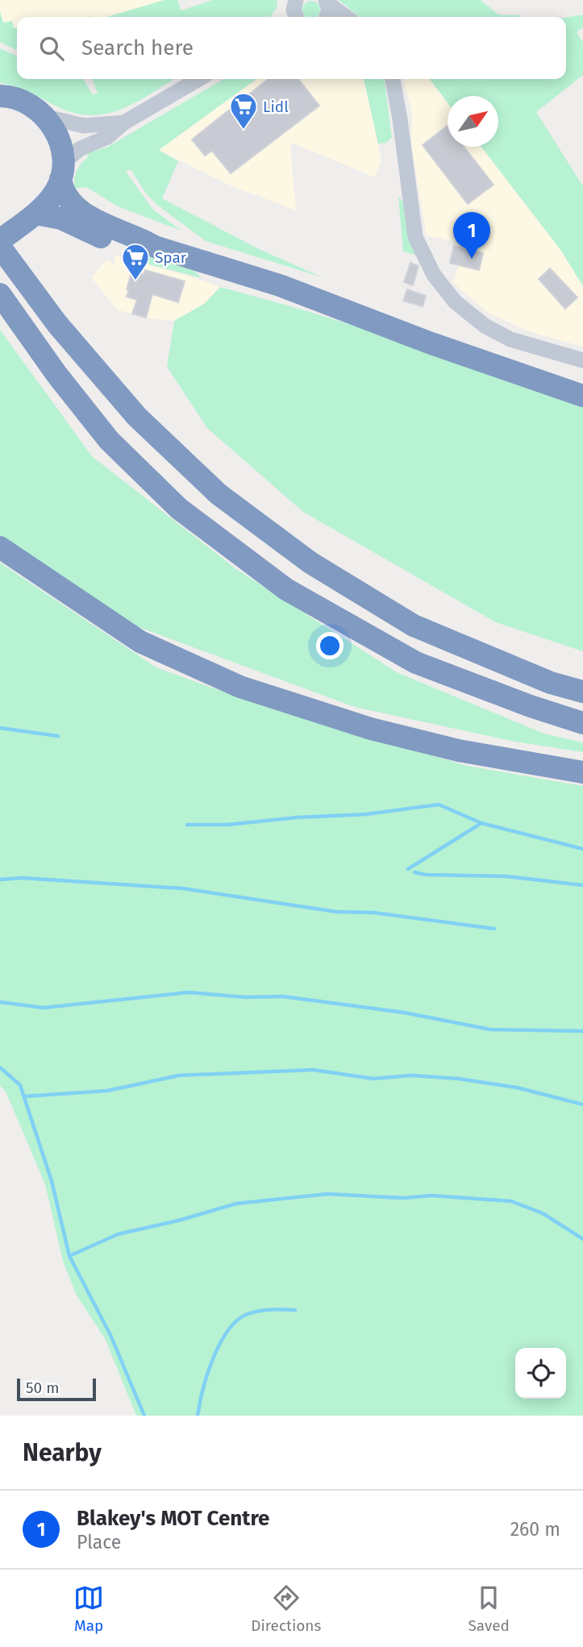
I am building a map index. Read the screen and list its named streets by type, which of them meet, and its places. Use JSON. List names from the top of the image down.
{
  "places": {
    "supermarket": ["Lidl", "Spar"]
  },
  "scale_bar": "50 m",
  "north": "top right",
  "page": {
    "search": "Search here",
    "pins": "1",
    "scale": "50 m",
    "heading": "Nearby",
    "list": [
      {
        "mark": "1",
        "name": "Blakey's MOT Centre",
        "note": "Place",
        "value": "260 m"
      }
    ],
    "nav": ["Map", "Directions", "Saved"]
  }
}
